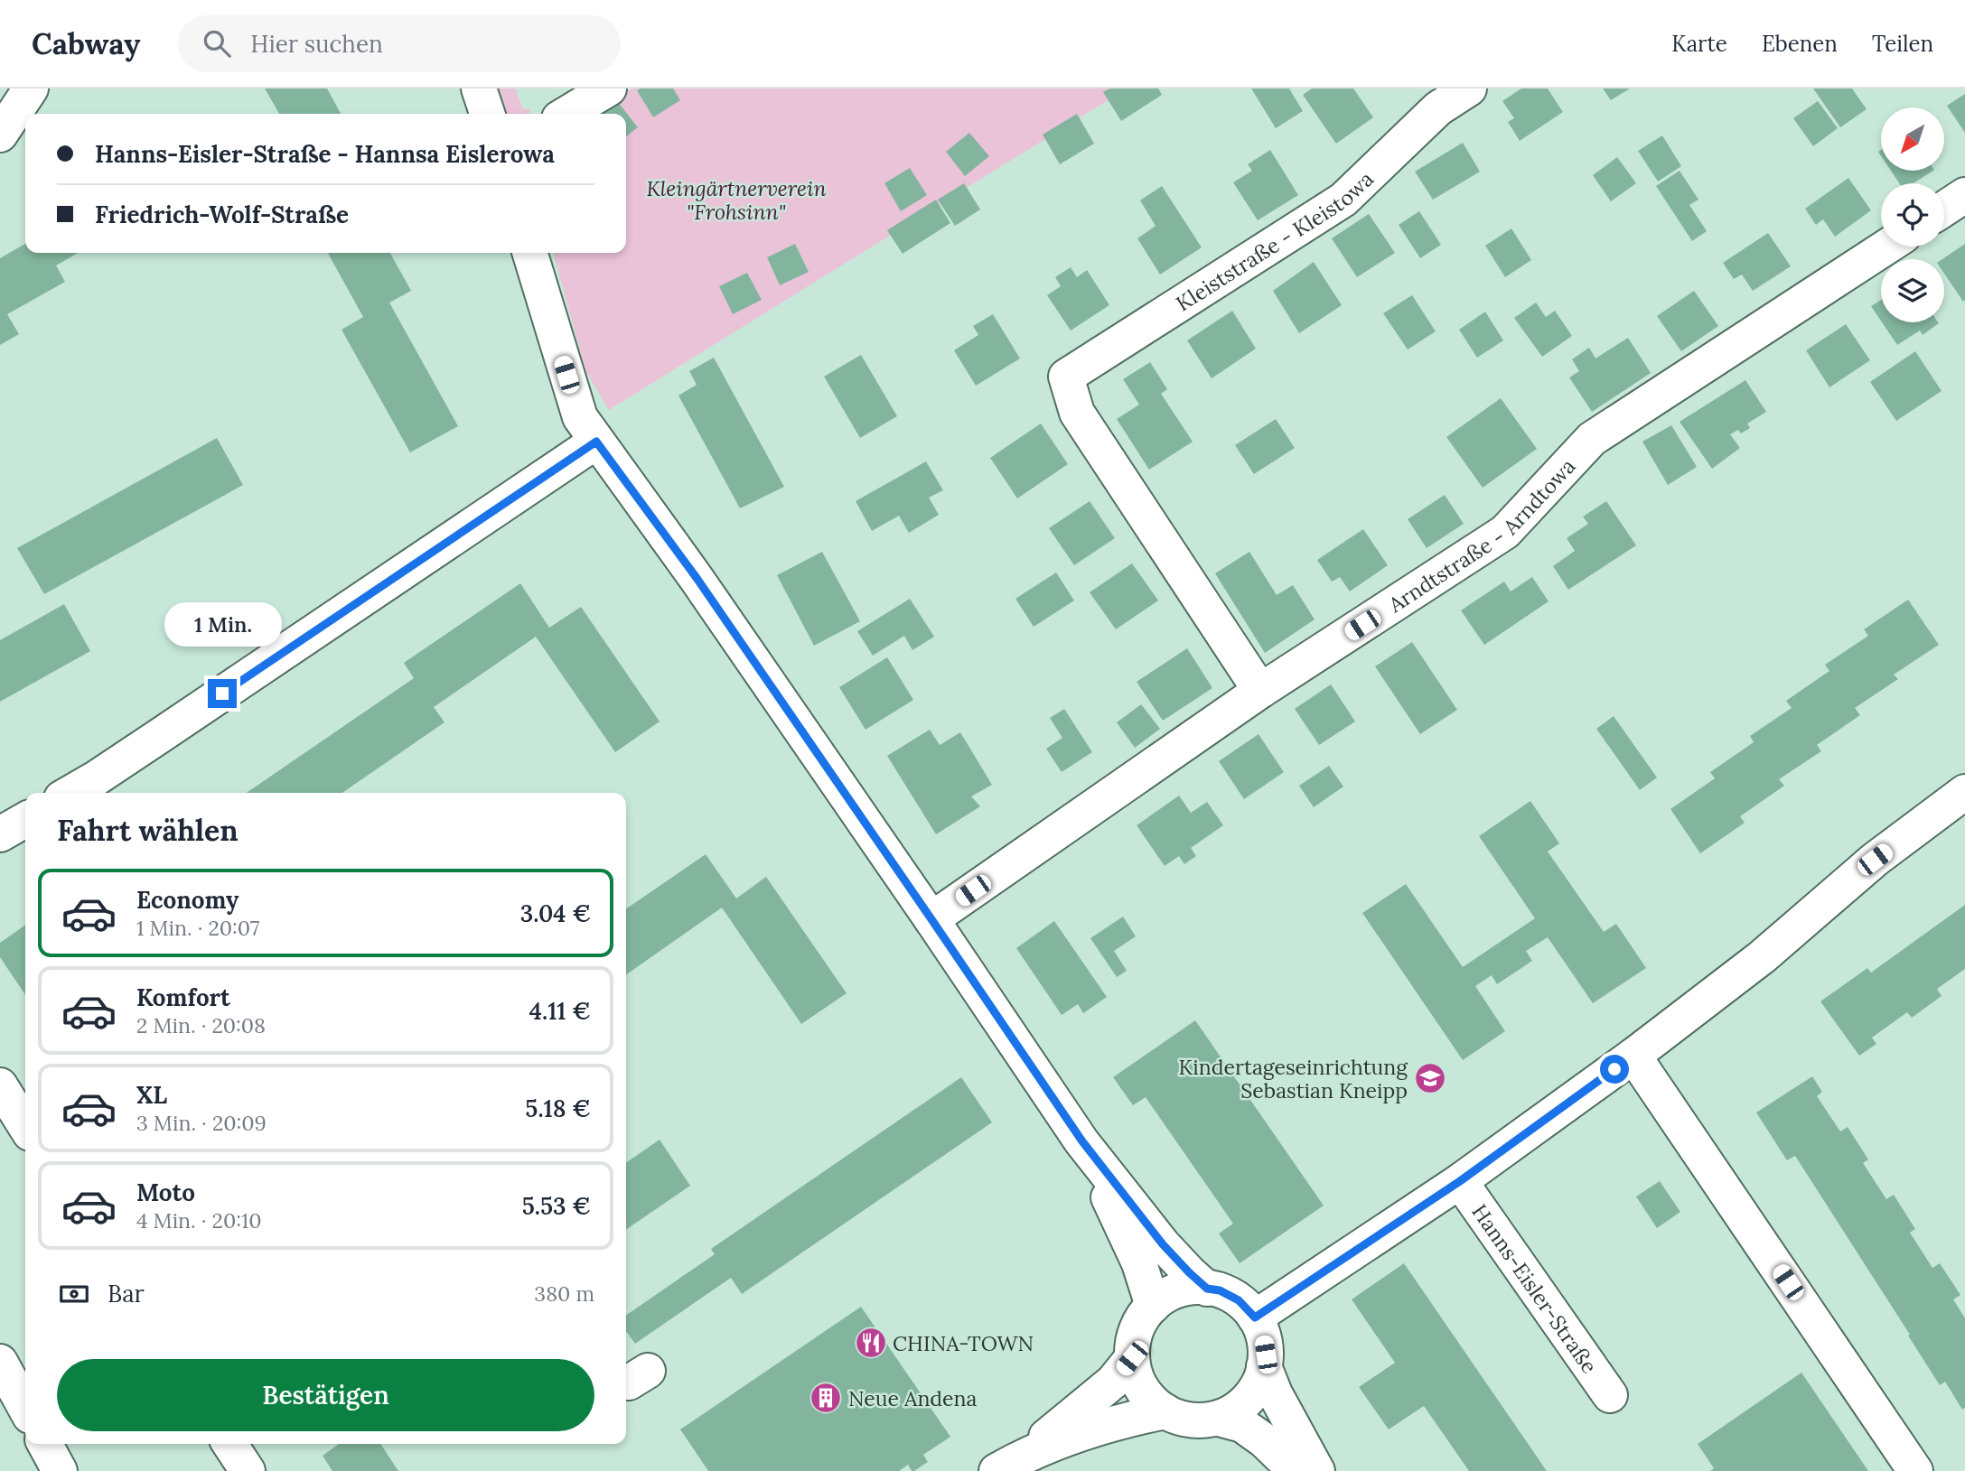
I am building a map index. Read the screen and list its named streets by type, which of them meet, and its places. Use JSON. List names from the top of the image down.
{
  "streets": {
    "street": ["Kleiststraße - Kleistowa", "Arndtstraße - Arndtowa", "Hanns-Eisler-Straße"]
  },
  "crossings": [
    ["Kleiststraße - Kleistowa", "Arndtstraße - Arndtowa"]
  ],
  "parks": ["Kleingärtnerverein \"Frohsinn\""],
  "places": {
    "school or university": ["Kindertageseinrichtung Sebastian Kneipp"],
    "restaurant": ["CHINA-TOWN"],
    "building": ["Neue Andena"]
  },
  "north": "bottom left",
  "page": {
    "header": "Cabway",
    "search": "Hier suchen",
    "nav": ["Karte", "Ebenen", "Teilen"],
    "banner": ["Hanns-Eisler-Straße - Hannsa Eislerowa", "Friedrich-Wolf-Straße"],
    "bubble": "1 Min.",
    "heading": "Fahrt wählen",
    "list": [
      {
        "name": "Economy",
        "note": "1 Min. · 20:07",
        "value": "3.04 €"
      },
      {
        "name": "Komfort",
        "note": "2 Min. · 20:08",
        "value": "4.11 €"
      },
      {
        "name": "XL",
        "note": "3 Min. · 20:09",
        "value": "5.18 €"
      },
      {
        "name": "Moto",
        "note": "4 Min. · 20:10",
        "value": "5.53 €"
      }
    ],
    "pay": ["Bar", "380 m"],
    "buttons": "Bestätigen"
  }
}
